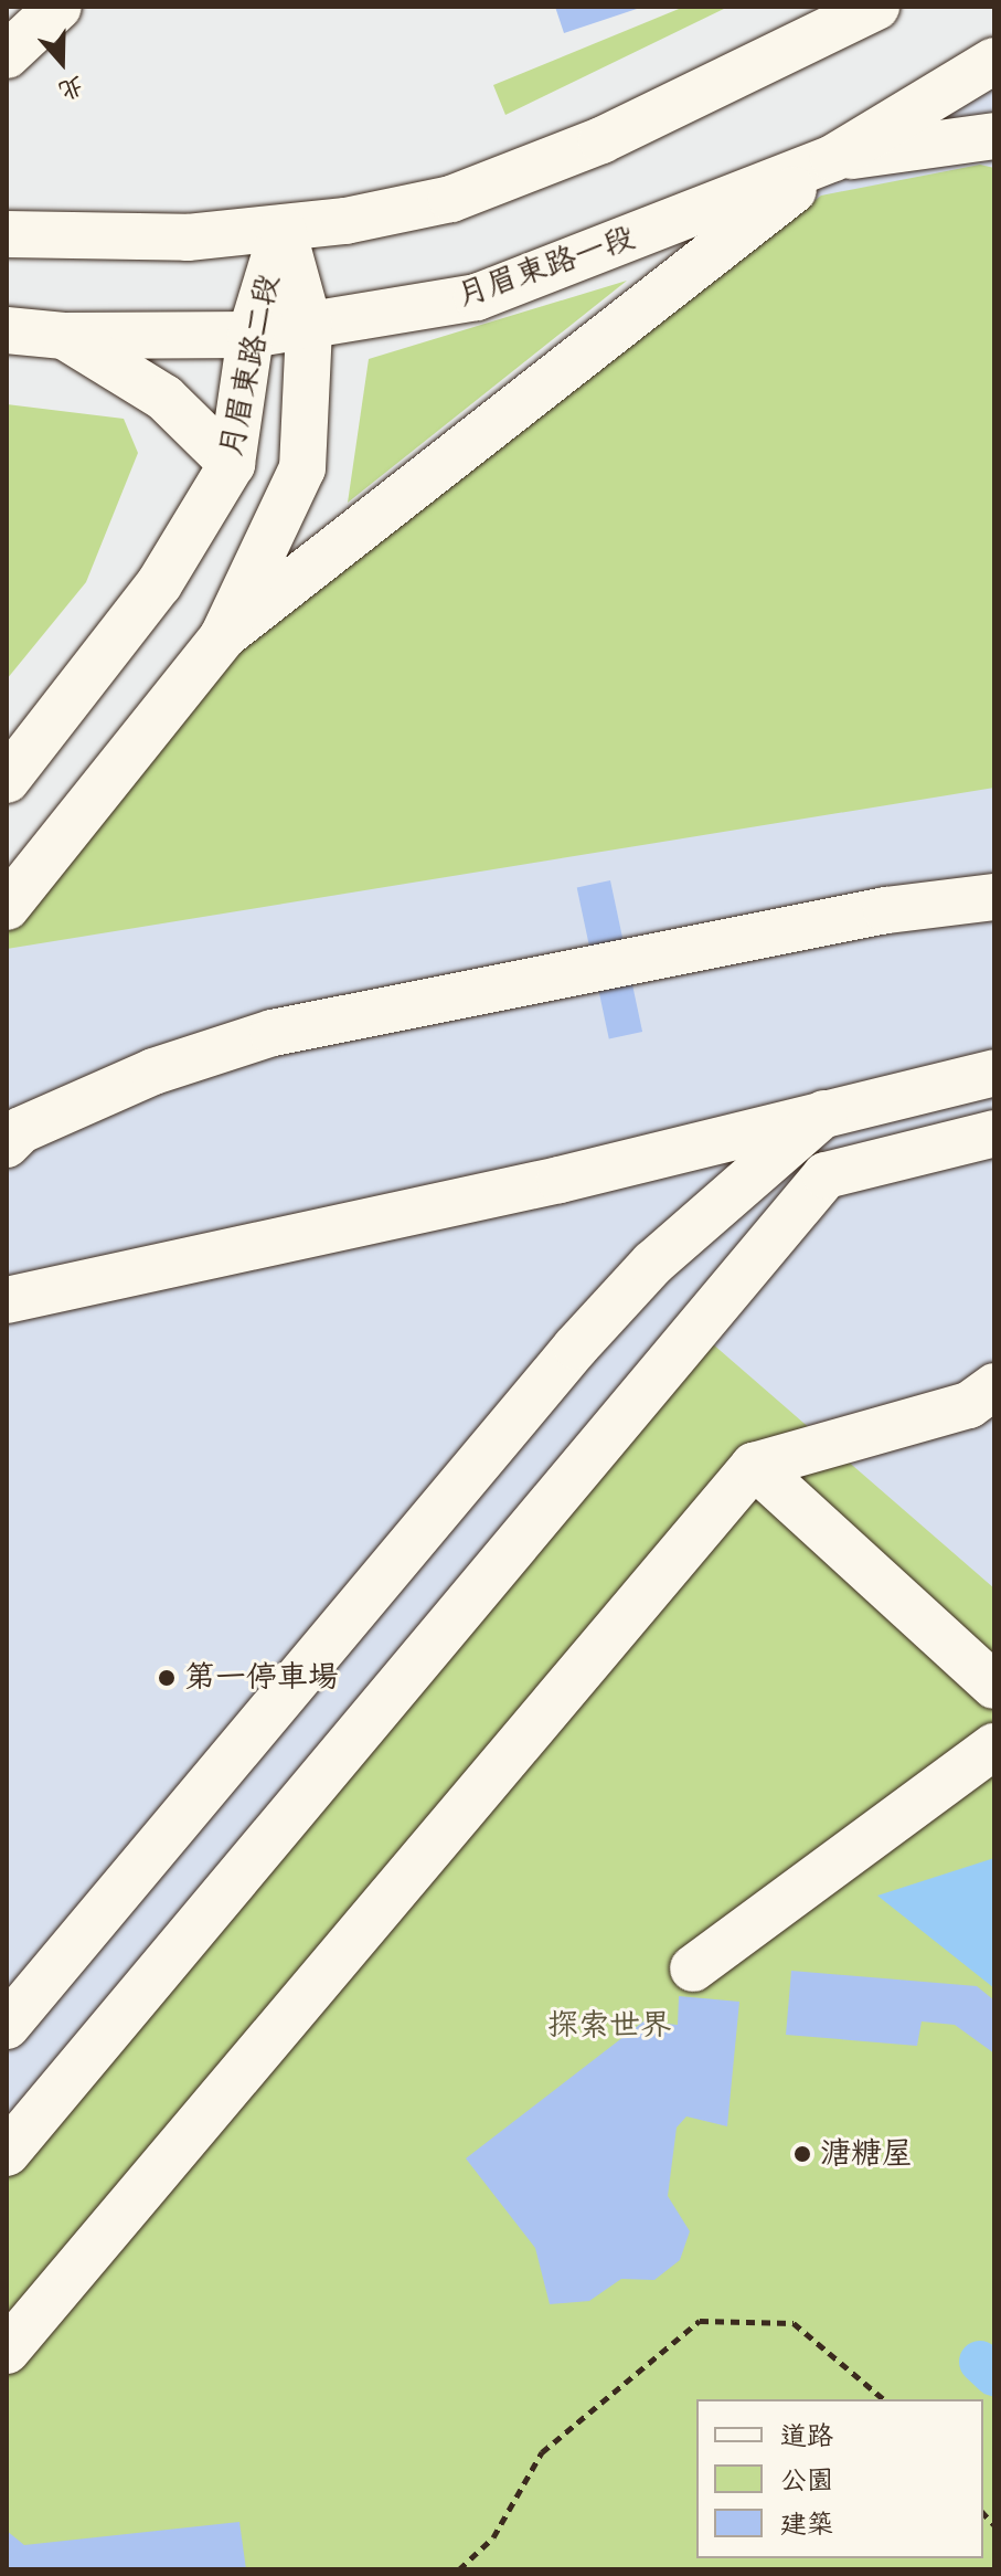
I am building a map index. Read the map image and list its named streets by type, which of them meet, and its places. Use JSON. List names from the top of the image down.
{
  "streets": {
    "street": ["月眉東路一段", "月眉東路二段"]
  },
  "crossings": [
    ["月眉東路一段", "月眉東路二段"]
  ],
  "parks": ["探索世界"],
  "places": ["第一停車場", "溏糖屋"],
  "legend": ["道路", "公園", "建築"],
  "north": "bottom"
}
